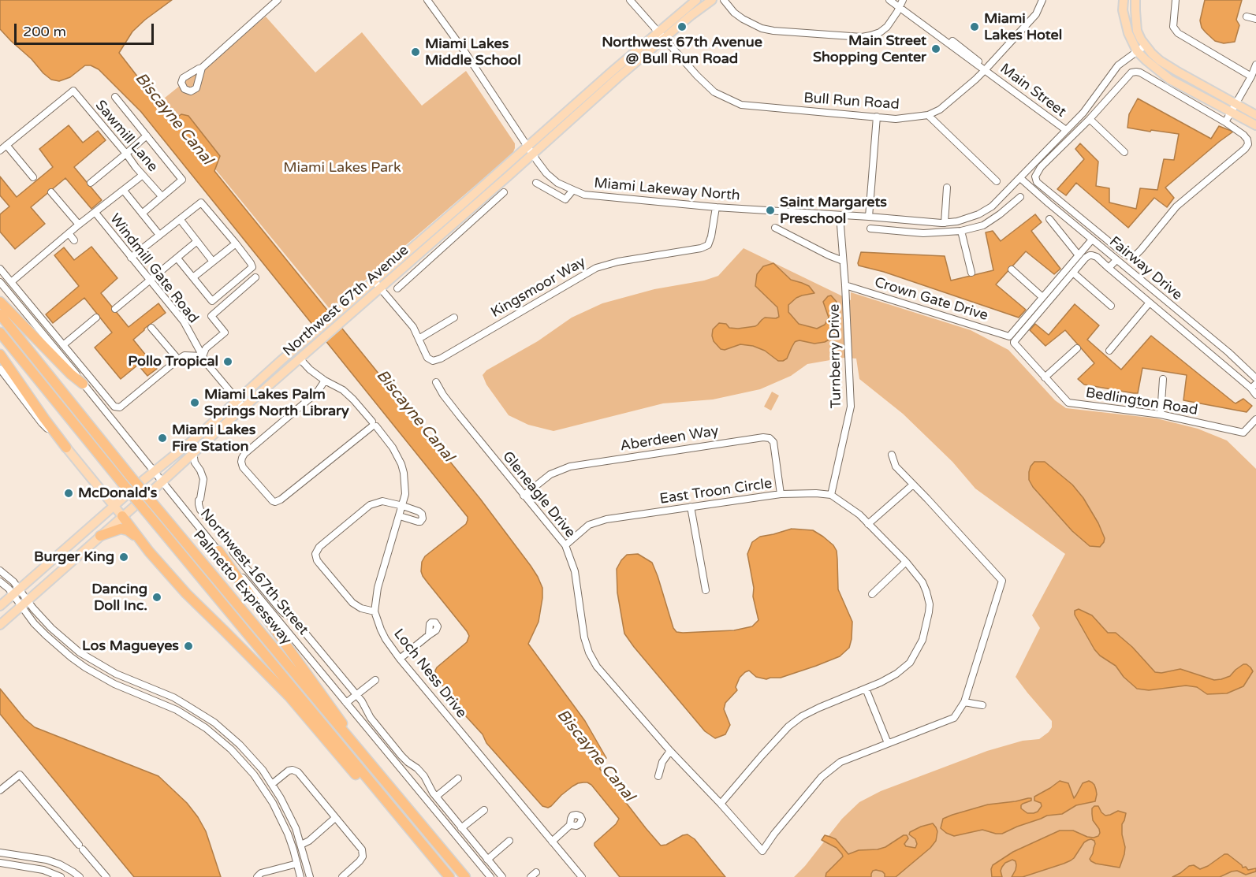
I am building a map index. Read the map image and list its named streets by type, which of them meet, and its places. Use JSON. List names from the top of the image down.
{
  "streets": {
    "highway": ["Palmetto Expressway"],
    "main road": ["Northwest 67th Avenue"],
    "street": [
      "Main Street",
      "Bull Run Road",
      "Sawmill Lane",
      "Miami Lakeway North",
      "Windmill Gate Road",
      "Fairway Drive",
      "Kingsmoor Way",
      "Crown Gate Drive",
      "Turnberry Drive",
      "Bedlington Road",
      "Aberdeen Way",
      "East Troon Circle",
      "Gleneagle Drive",
      "Northwest 167th Street",
      "Loch Ness Drive"
    ]
  },
  "crossings": [
    ["Main Street", "Bull Run Road"],
    ["Main Street", "Miami Lakeway North"],
    ["Bull Run Road", "Northwest 67th Avenue"],
    ["Miami Lakeway North", "Fairway Drive"],
    ["Miami Lakeway North", "Kingsmoor Way"],
    ["Miami Lakeway North", "Northwest 67th Avenue"],
    ["Miami Lakeway North", "Turnberry Drive"],
    ["Windmill Gate Road", "Northwest 67th Avenue"],
    ["Kingsmoor Way", "Northwest 67th Avenue"],
    ["Crown Gate Drive", "Turnberry Drive"],
    ["Northwest 67th Avenue", "Northwest 167th Street"],
    ["Northwest 67th Avenue", "Loch Ness Drive"],
    ["Turnberry Drive", "East Troon Circle"],
    ["Aberdeen Way", "East Troon Circle"],
    ["Aberdeen Way", "Gleneagle Drive"],
    ["East Troon Circle", "Gleneagle Drive"]
  ],
  "water": ["Biscayne Canal"],
  "parks": ["Miami Lakes Park"],
  "places": [
    "Northwest 67th Avenue @ Bull Run Road",
    "Miami Lakes Hotel",
    "Main Street Shopping Center",
    "Miami Lakes Middle School",
    "Saint Margarets Preschool",
    "Pollo Tropical",
    "Miami Lakes Palm Springs North Library",
    "Miami Lakes Fire Station",
    "McDonald's",
    "Burger King",
    "Dancing Doll Inc.",
    "Los Magueyes"
  ],
  "scale_bar": "200 m"
}
